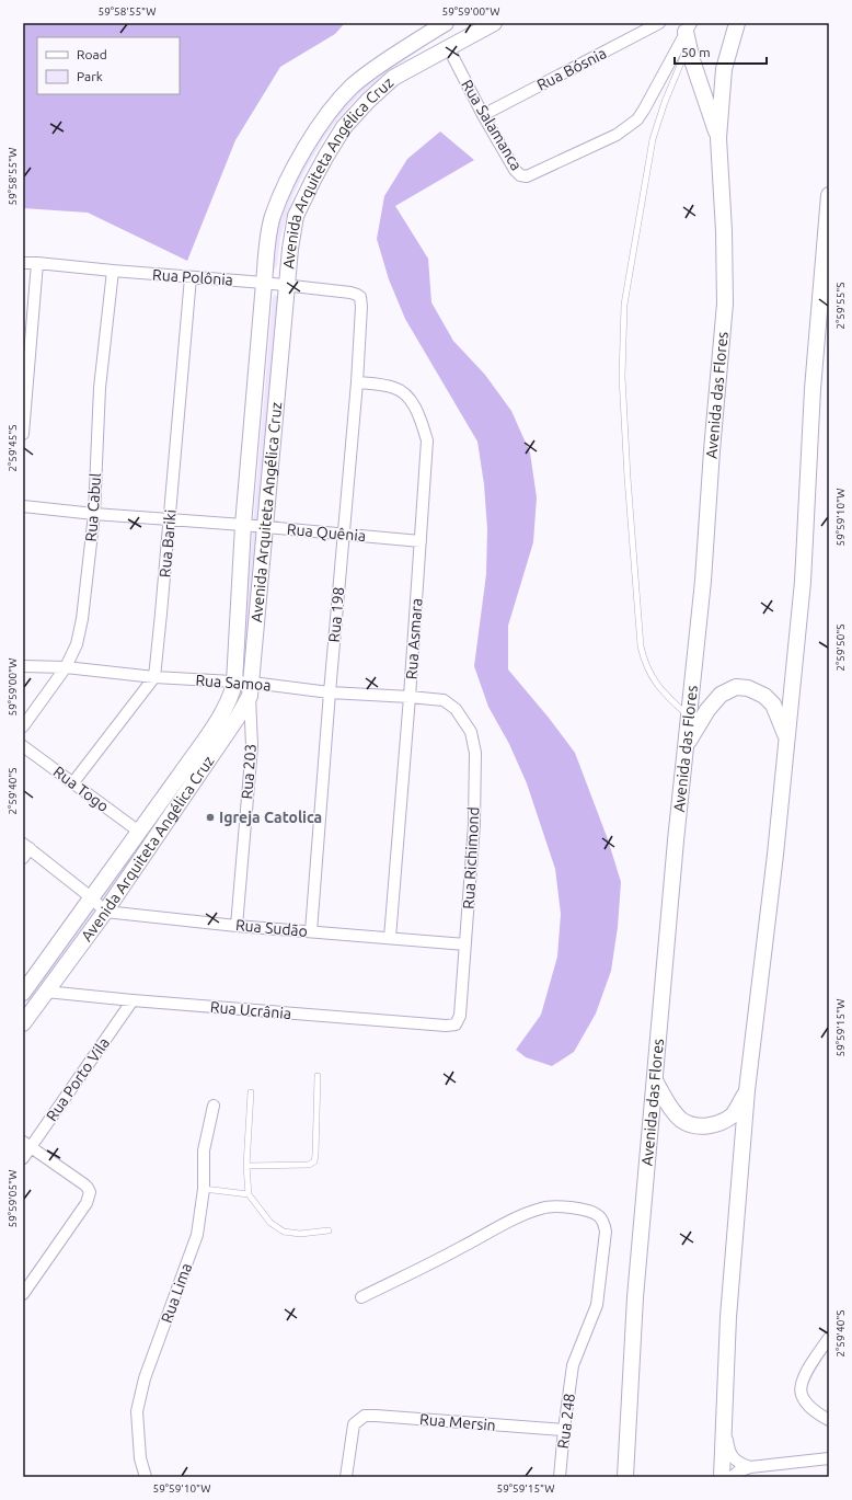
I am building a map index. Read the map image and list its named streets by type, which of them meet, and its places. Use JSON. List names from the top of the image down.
{
  "streets": {
    "main road": ["Avenida Arquiteta Angélica Cruz", "Avenida das Flores"],
    "street": [
      "Rua Bósnia",
      "Rua Salamanca",
      "Rua Polônia",
      "Rua Cabul",
      "Rua Quênia",
      "Rua Bariki",
      "Rua 198",
      "Rua Asmara",
      "Rua Samoa",
      "Rua 203",
      "Rua Togo",
      "Rua Richimond",
      "Rua Sudão",
      "Rua Ucrânia",
      "Rua Porto Vila",
      "Rua Lima",
      "Rua 248",
      "Rua Mersin"
    ]
  },
  "crossings": [
    ["Rua Bósnia", "Rua Salamanca"],
    ["Rua Salamanca", "Avenida Arquiteta Angélica Cruz"],
    ["Avenida Arquiteta Angélica Cruz", "Rua Polônia"],
    ["Avenida Arquiteta Angélica Cruz", "Rua Quênia"],
    ["Avenida Arquiteta Angélica Cruz", "Rua Samoa"],
    ["Avenida Arquiteta Angélica Cruz", "Rua 203"],
    ["Avenida Arquiteta Angélica Cruz", "Rua Togo"],
    ["Avenida Arquiteta Angélica Cruz", "Rua Sudão"],
    ["Avenida Arquiteta Angélica Cruz", "Rua Ucrânia"],
    ["Rua Polônia", "Rua Cabul"],
    ["Rua Polônia", "Rua Bariki"],
    ["Rua Polônia", "Rua 198"],
    ["Rua Cabul", "Rua Quênia"],
    ["Rua Cabul", "Rua Samoa"],
    ["Rua Quênia", "Rua Bariki"],
    ["Rua Quênia", "Rua 198"],
    ["Rua Quênia", "Rua Asmara"],
    ["Rua Bariki", "Rua Samoa"],
    ["Rua 198", "Rua Asmara"],
    ["Rua 198", "Rua Samoa"],
    ["Rua 198", "Rua Sudão"],
    ["Rua Asmara", "Rua Samoa"],
    ["Rua Asmara", "Rua Sudão"],
    ["Rua Samoa", "Rua 203"],
    ["Rua Samoa", "Rua Richimond"],
    ["Rua 203", "Rua Sudão"],
    ["Rua Richimond", "Rua Sudão"],
    ["Rua Richimond", "Rua Ucrânia"],
    ["Rua Ucrânia", "Rua Porto Vila"],
    ["Rua 248", "Rua Mersin"]
  ],
  "places": ["Igreja Catolica"],
  "legend": ["Road", "Park"],
  "scale_bar": "50 m",
  "coordinates": [
    "59°58'55\"W",
    "59°59'00\"W",
    "2°59'55\"S",
    "2°59'45\"S",
    "59°59'10\"W",
    "2°59'50\"S",
    "2°59'40\"S",
    "59°59'15\"W",
    "59°59'05\"W"
  ]
}
